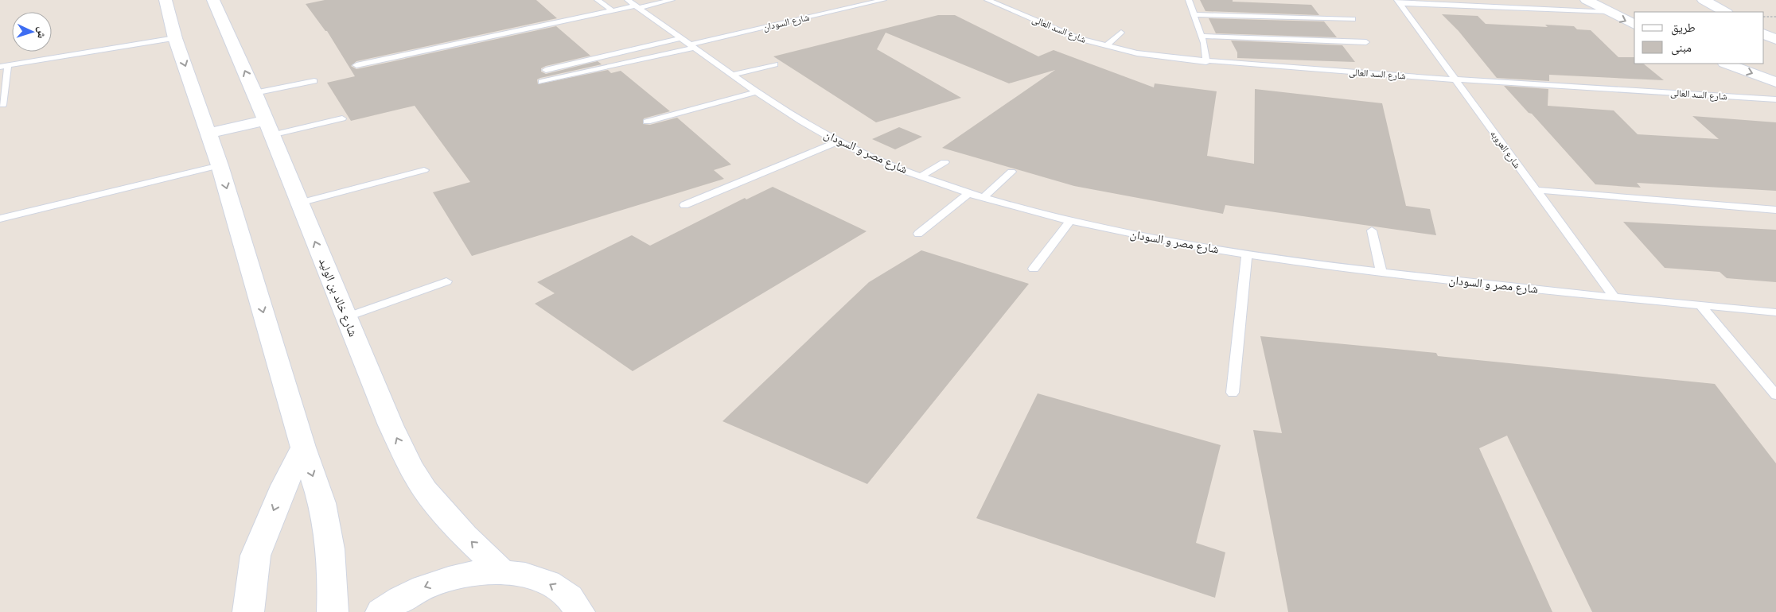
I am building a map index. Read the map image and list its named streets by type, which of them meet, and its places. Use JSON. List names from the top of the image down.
{
  "streets": {
    "main road": ["شارع خالد بن الوليد"],
    "lane": [
      "شارع السودان",
      "شارع السد العالى",
      "شارع العروبه",
      "شارع مصر و السودان"
    ]
  },
  "crossings": [
    ["شارع السودان", "شارع مصر و السودان"],
    ["شارع السد العالى", "شارع العروبه"],
    ["شارع العروبه", "شارع مصر و السودان"]
  ],
  "legend": ["طريق", "مبنى"],
  "north": "right"
}
